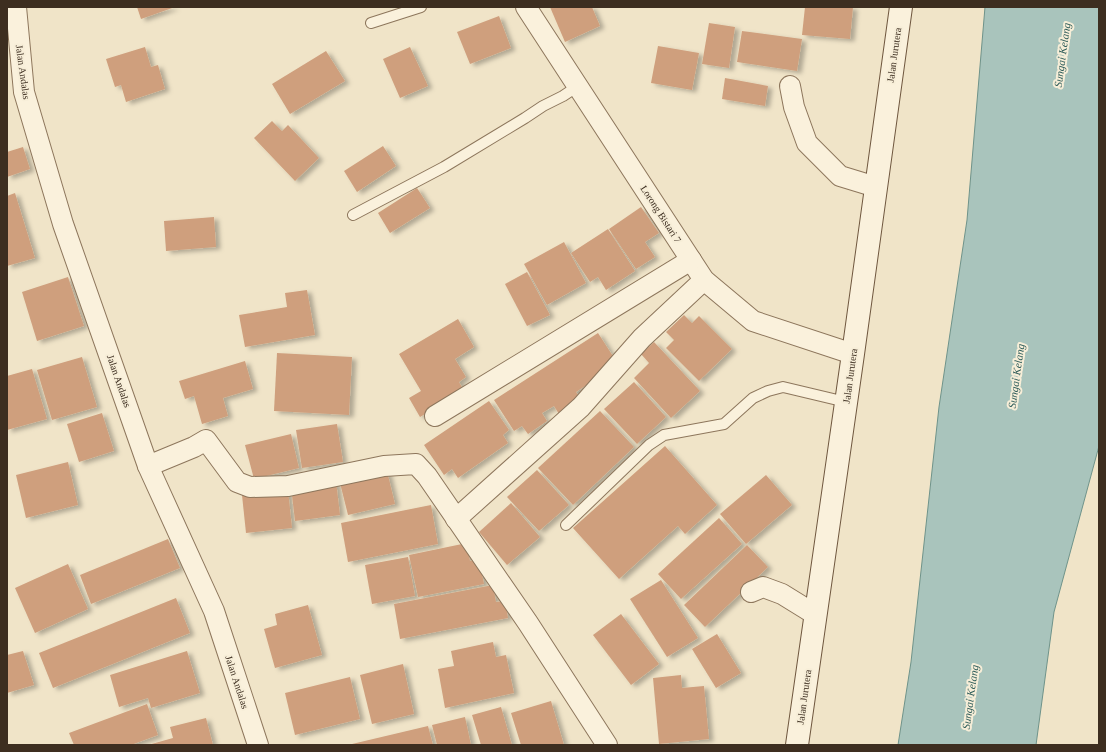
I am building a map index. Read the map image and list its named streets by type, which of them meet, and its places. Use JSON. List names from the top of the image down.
{
  "streets": {
    "street": ["Jalan Jurutera", "Jalan Andalas", "Lorong Bistari 7"]
  },
  "crossings": [
    ["Jalan Jurutera", "Lorong Bistari 7"]
  ],
  "water": ["Sungai Kelang"]
}
